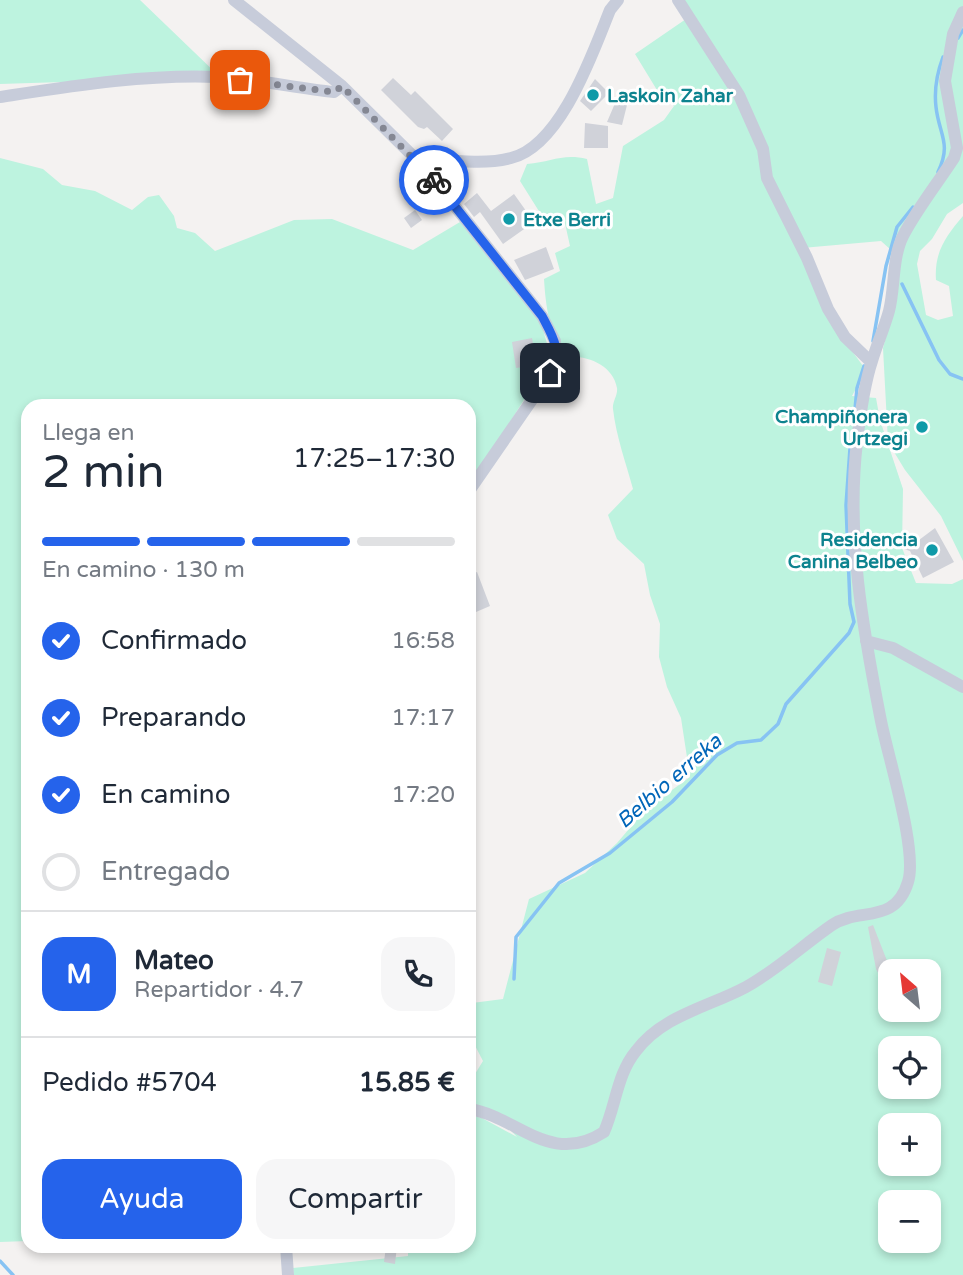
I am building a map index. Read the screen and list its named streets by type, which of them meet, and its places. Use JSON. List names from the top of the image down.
{
  "water": ["Belbio erreka"],
  "places": [
    "Laskoin Zahar",
    "Etxe Berri",
    "Champiñonera Urtzegi",
    "Residencia Canina Belbeo"
  ],
  "north": "top left",
  "page": {
    "heading": ["2 min", "Llega en", "17:25–17:30"],
    "panel": [
      "Mateo",
      "Repartidor · 4.7",
      "Pedido #5704",
      "15.85 €"
    ],
    "bar": "En camino · 130 m",
    "list": [
      ["Confirmado", "16:58"],
      ["Preparando", "17:17"],
      ["En camino", "17:20"],
      "Entregado"
    ],
    "round": "M",
    "map_buttons": ["+", "−"],
    "buttons": ["Ayuda", "Compartir"]
  }
}
